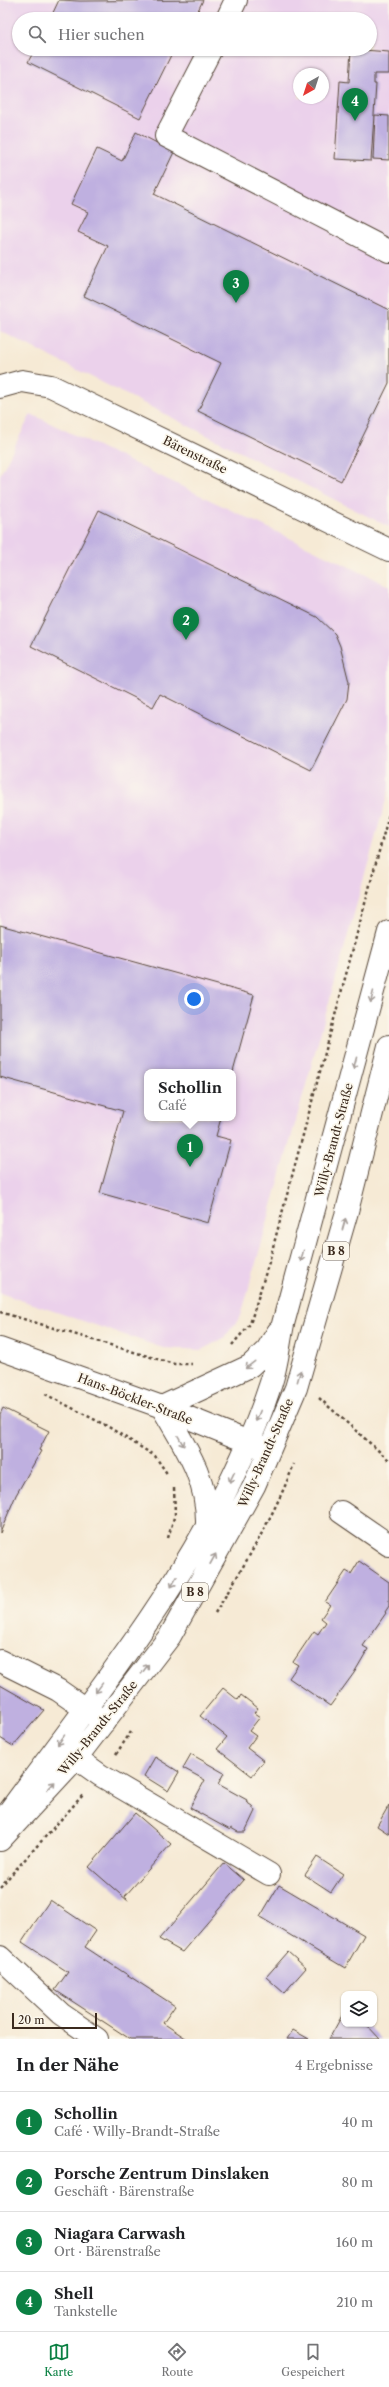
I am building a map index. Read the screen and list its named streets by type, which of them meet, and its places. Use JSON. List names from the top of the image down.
{
  "streets": {
    "main road": [
      "Bärenstraße",
      "Willy-Brandt-Straße",
      "B 8",
      "Hans-Böckler-Straße"
    ]
  },
  "crossings": [
    ["Willy-Brandt-Straße", "B 8"],
    ["Willy-Brandt-Straße", "Hans-Böckler-Straße"]
  ],
  "scale_bar": "20 m",
  "north": "bottom left",
  "page": {
    "search": "Hier suchen",
    "pins": [
      "4",
      "3",
      "2",
      "1"
    ],
    "popup": ["Schollin", "Café"],
    "scale": "20 m",
    "heading": ["In der Nähe", "4 Ergebnisse"],
    "list": [
      {
        "mark": "1",
        "name": "Schollin",
        "note": "Café · Willy-Brandt-Straße",
        "value": "40 m"
      },
      {
        "mark": "2",
        "name": "Porsche Zentrum Dinslaken",
        "note": "Geschäft · Bärenstraße",
        "value": "80 m"
      },
      {
        "mark": "3",
        "name": "Niagara Carwash",
        "note": "Ort · Bärenstraße",
        "value": "160 m"
      },
      {
        "mark": "4",
        "name": "Shell",
        "note": "Tankstelle",
        "value": "210 m"
      }
    ],
    "nav": ["Karte", "Route", "Gespeichert"]
  }
}
